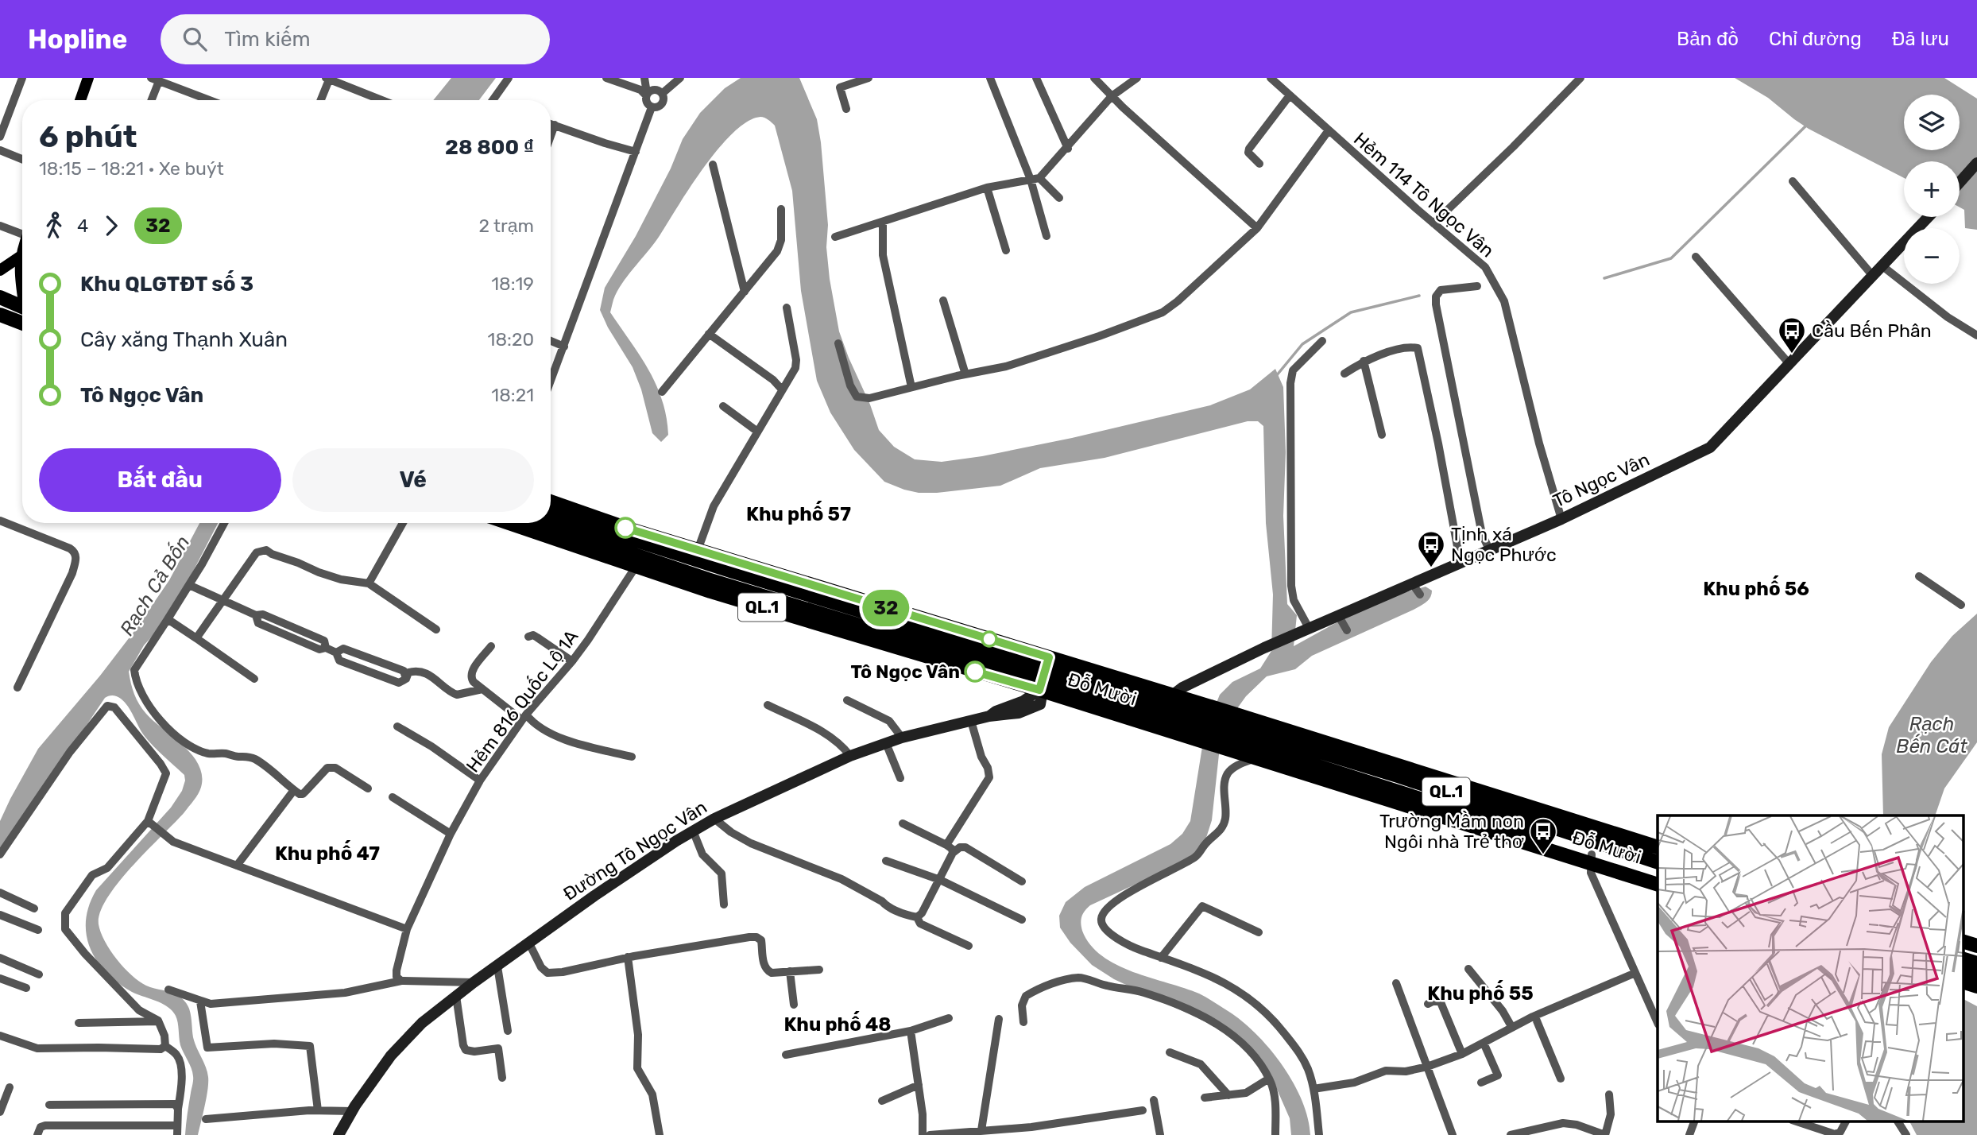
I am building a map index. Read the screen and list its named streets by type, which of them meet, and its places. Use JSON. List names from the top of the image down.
{
  "streets": {
    "highway": ["QL.1", "Đỗ Mười"],
    "main road": ["Tô Ngọc Vân", "Đường Tô Ngọc Vân"],
    "street": ["Hẻm 114 Tô Ngọc Vân", "Hẻm 816 Quốc Lộ 1A"]
  },
  "crossings": [
    ["Hẻm 114 Tô Ngọc Vân", "Tô Ngọc Vân"],
    ["Tô Ngọc Vân", "Đỗ Mười"],
    ["QL.1", "Đỗ Mười"],
    ["Đỗ Mười", "Hẻm 816 Quốc Lộ 1A"],
    ["Đỗ Mười", "Đường Tô Ngọc Vân"]
  ],
  "districts": [
    "Khu phố 57",
    "Khu phố 56",
    "Khu phố 47",
    "Khu phố 55",
    "Khu phố 48"
  ],
  "water": ["Rạch Cả Bốn", "Rạch Bến Cát"],
  "places": {
    "bus stop": ["Cầu Bến Phân", "Tịnh xá Ngọc Phước", "Trường Mầm non Ngôi nhà Trẻ thơ"],
    "other": ["Tô Ngọc Vân"]
  },
  "lines": ["bus line 32"],
  "page": {
    "header": "Hopline",
    "search": "Tìm kiếm",
    "nav": ["Bản đồ", "Chỉ đường", "Đã lưu"],
    "on_map": "32",
    "map_buttons": ["+", "−"],
    "heading": ["6 phút", "18:15 – 18:21 · Xe buýt", "28 800 ₫"],
    "legs": ["4", "32", "2 trạm"],
    "list": [
      {
        "name": "Khu QLGTĐT số 3",
        "value": "18:19"
      },
      {
        "name": "Cây xăng Thạnh Xuân",
        "value": "18:20"
      },
      {
        "name": "Tô Ngọc Vân",
        "value": "18:21"
      }
    ],
    "buttons": ["Bắt đầu", "Vé"]
  }
}
